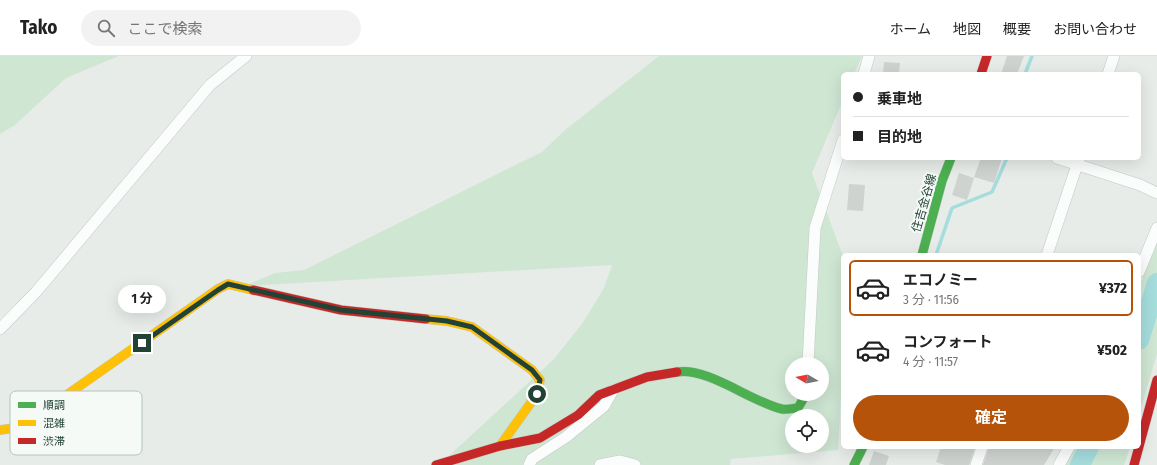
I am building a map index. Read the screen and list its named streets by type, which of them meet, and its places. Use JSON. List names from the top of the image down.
{
  "streets": {
    "street": ["住吉金谷線"]
  },
  "legend": ["順調", "混雑", "渋滞"],
  "north": "left",
  "page": {
    "header": "Tako",
    "search": "ここで検索",
    "nav": [
      "ホーム",
      "地図",
      "概要",
      "お問い合わせ"
    ],
    "banner": ["乗車地", "目的地"],
    "list": [
      {
        "name": "エコノミー",
        "note": "3 分 · 11:56",
        "value": "¥372"
      },
      {
        "name": "コンフォート",
        "note": "4 分 · 11:57",
        "value": "¥502"
      }
    ],
    "bubble": "1 分",
    "buttons": "確定"
  }
}
